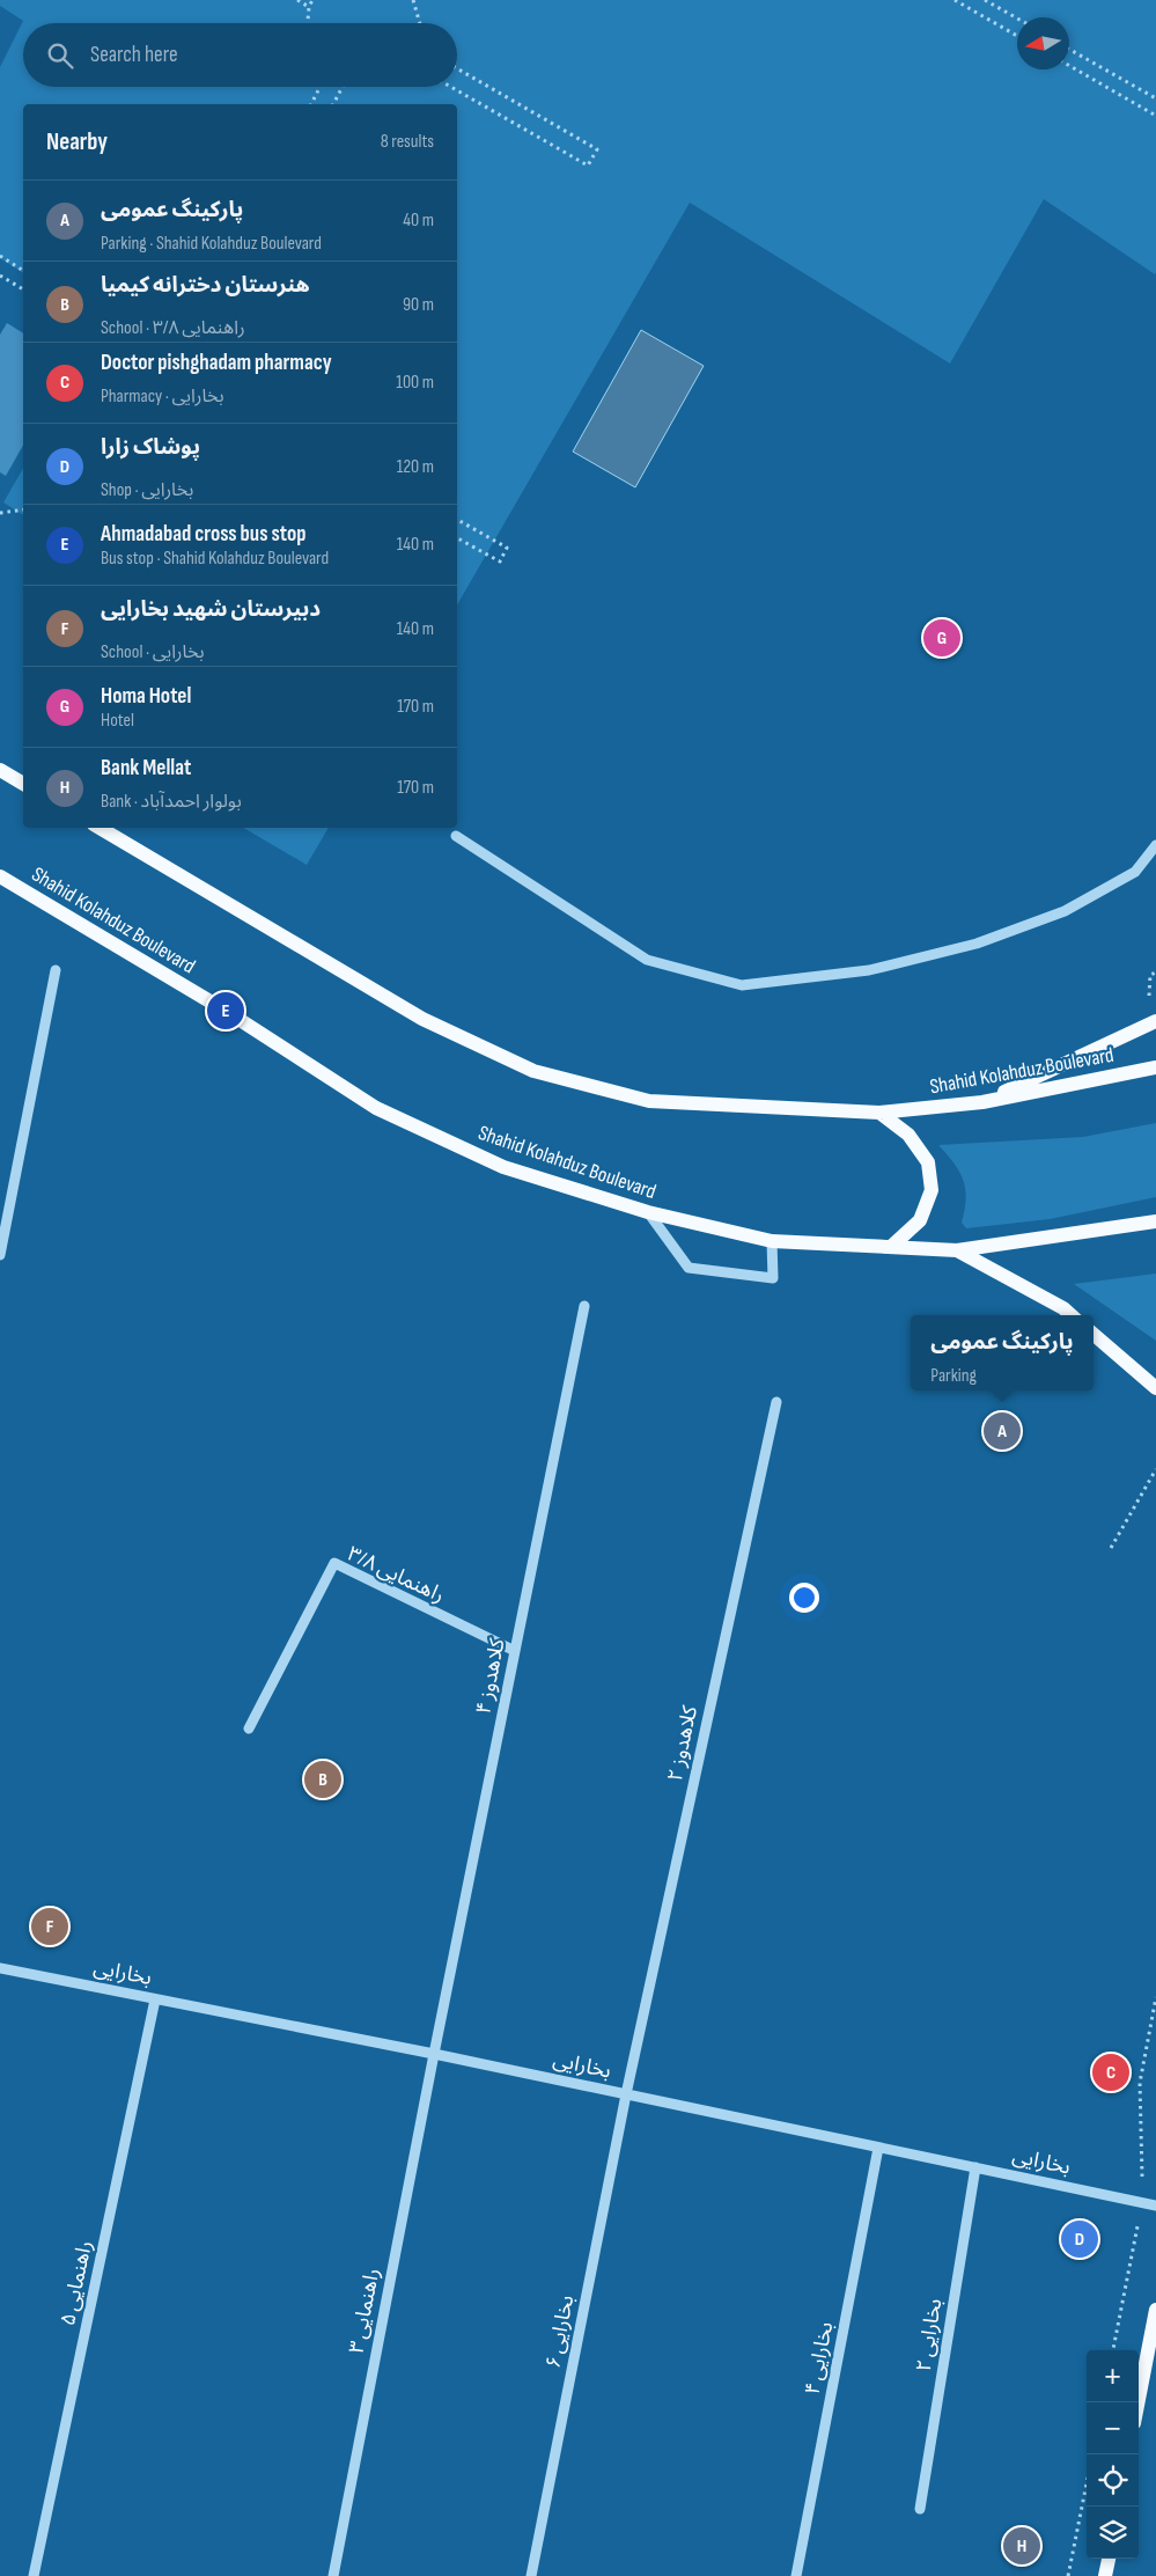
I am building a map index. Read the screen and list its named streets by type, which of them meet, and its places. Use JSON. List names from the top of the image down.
{
  "streets": {
    "main road": ["Shahid Kolahduz Boulevard"],
    "street": [
      "راهنمایی ۳/۸",
      "کلاهدوز ۴",
      "کلاهدوز ۲",
      "بخارایی",
      "راهنمایی ۵",
      "راهنمایی ۳",
      "بخارایی ۶",
      "بخارایی ۲",
      "بخارایی ۴"
    ]
  },
  "crossings": [
    ["راهنمایی ۳/۸", "کلاهدوز ۴"],
    ["کلاهدوز ۴", "بخارایی"],
    ["کلاهدوز ۴", "راهنمایی ۳"],
    ["کلاهدوز ۲", "بخارایی"],
    ["کلاهدوز ۲", "بخارایی ۶"],
    ["بخارایی", "راهنمایی ۵"],
    ["بخارایی", "راهنمایی ۳"],
    ["بخارایی", "بخارایی ۶"],
    ["بخارایی", "بخارایی ۲"],
    ["بخارایی", "بخارایی ۴"]
  ],
  "north": "left",
  "page": {
    "search": "Search here",
    "heading": ["Nearby", "8 results"],
    "list": [
      {
        "mark": "A",
        "name": "پارکینگ عمومی",
        "note": "Parking · Shahid Kolahduz Boulevard",
        "value": "40 m"
      },
      {
        "mark": "B",
        "name": "هنرستان دخترانه کیمیا",
        "note": "School · راهنمایی ۳/۸",
        "value": "90 m"
      },
      {
        "mark": "C",
        "name": "Doctor pishghadam pharmacy",
        "note": "Pharmacy · بخارایی",
        "value": "100 m"
      },
      {
        "mark": "D",
        "name": "پوشاک زارا",
        "note": "Shop · بخارایی",
        "value": "120 m"
      },
      {
        "mark": "E",
        "name": "Ahmadabad cross bus stop",
        "note": "Bus stop · Shahid Kolahduz Boulevard",
        "value": "140 m"
      },
      {
        "mark": "F",
        "name": "دبیرستان شهید بخارایی",
        "note": "School · بخارایی",
        "value": "140 m"
      },
      {
        "mark": "G",
        "name": "Homa Hotel",
        "note": "Hotel",
        "value": "170 m"
      },
      {
        "mark": "H",
        "name": "Bank Mellat",
        "note": "Bank · بولوار احمدآباد",
        "value": "170 m"
      }
    ],
    "pins": [
      "G",
      "E",
      "A",
      "B",
      "F",
      "C",
      "D",
      "H"
    ],
    "popup": ["پارکینگ عمومی", "Parking"],
    "map_buttons": ["+", "−"]
  }
}
